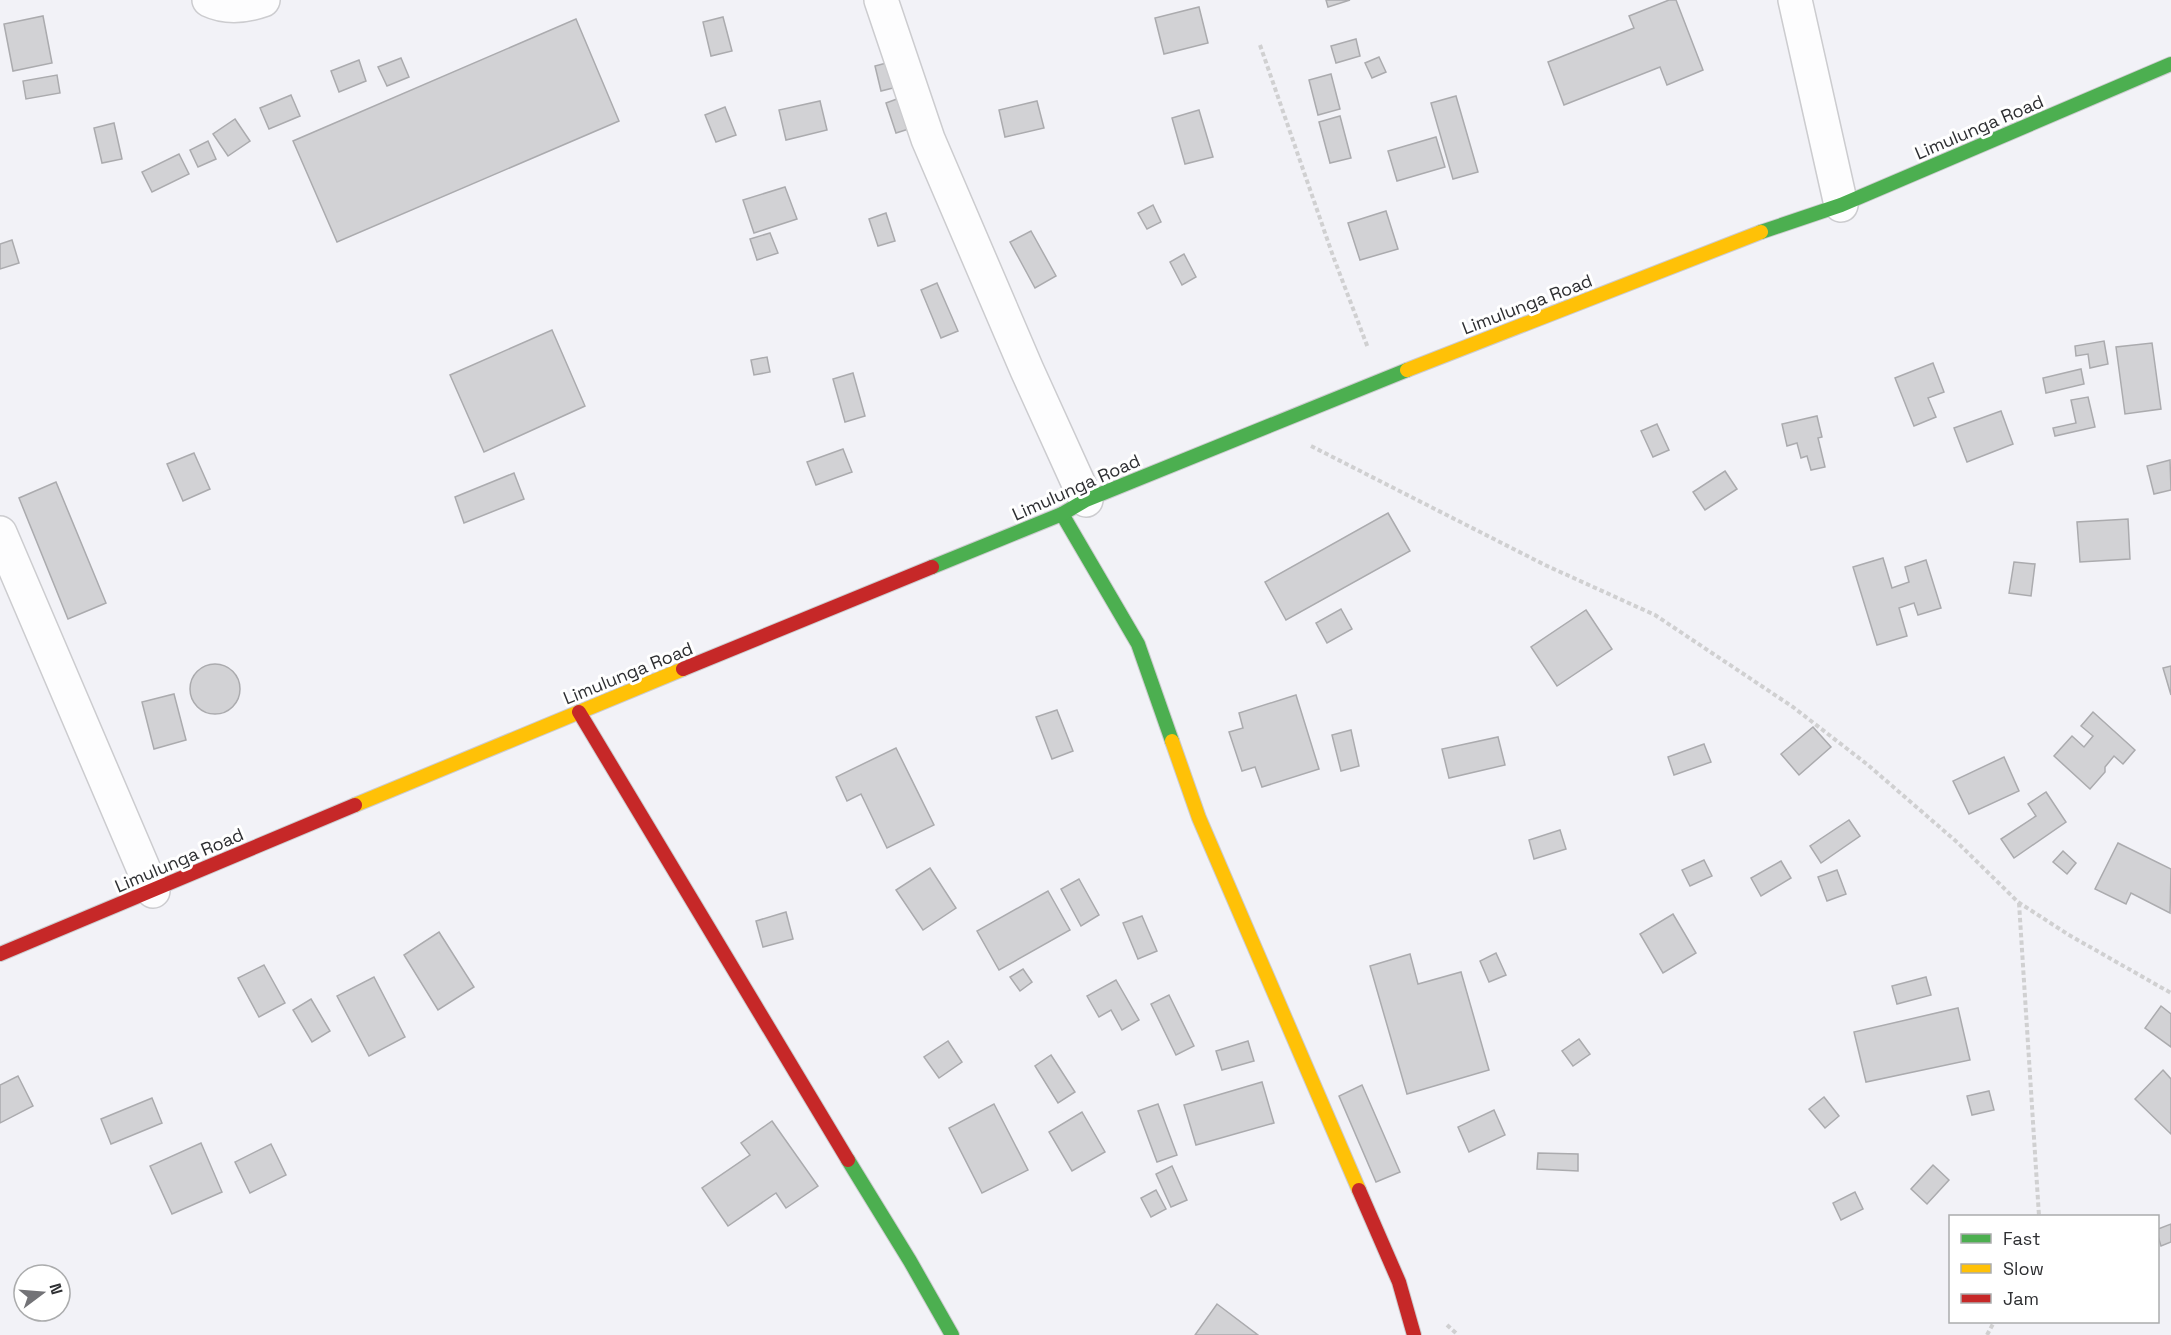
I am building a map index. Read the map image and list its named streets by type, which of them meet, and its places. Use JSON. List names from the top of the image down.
{
  "streets": {
    "main road": ["Limulunga Road"]
  },
  "legend": ["Fast", "Slow", "Jam"],
  "north": "right"
}
